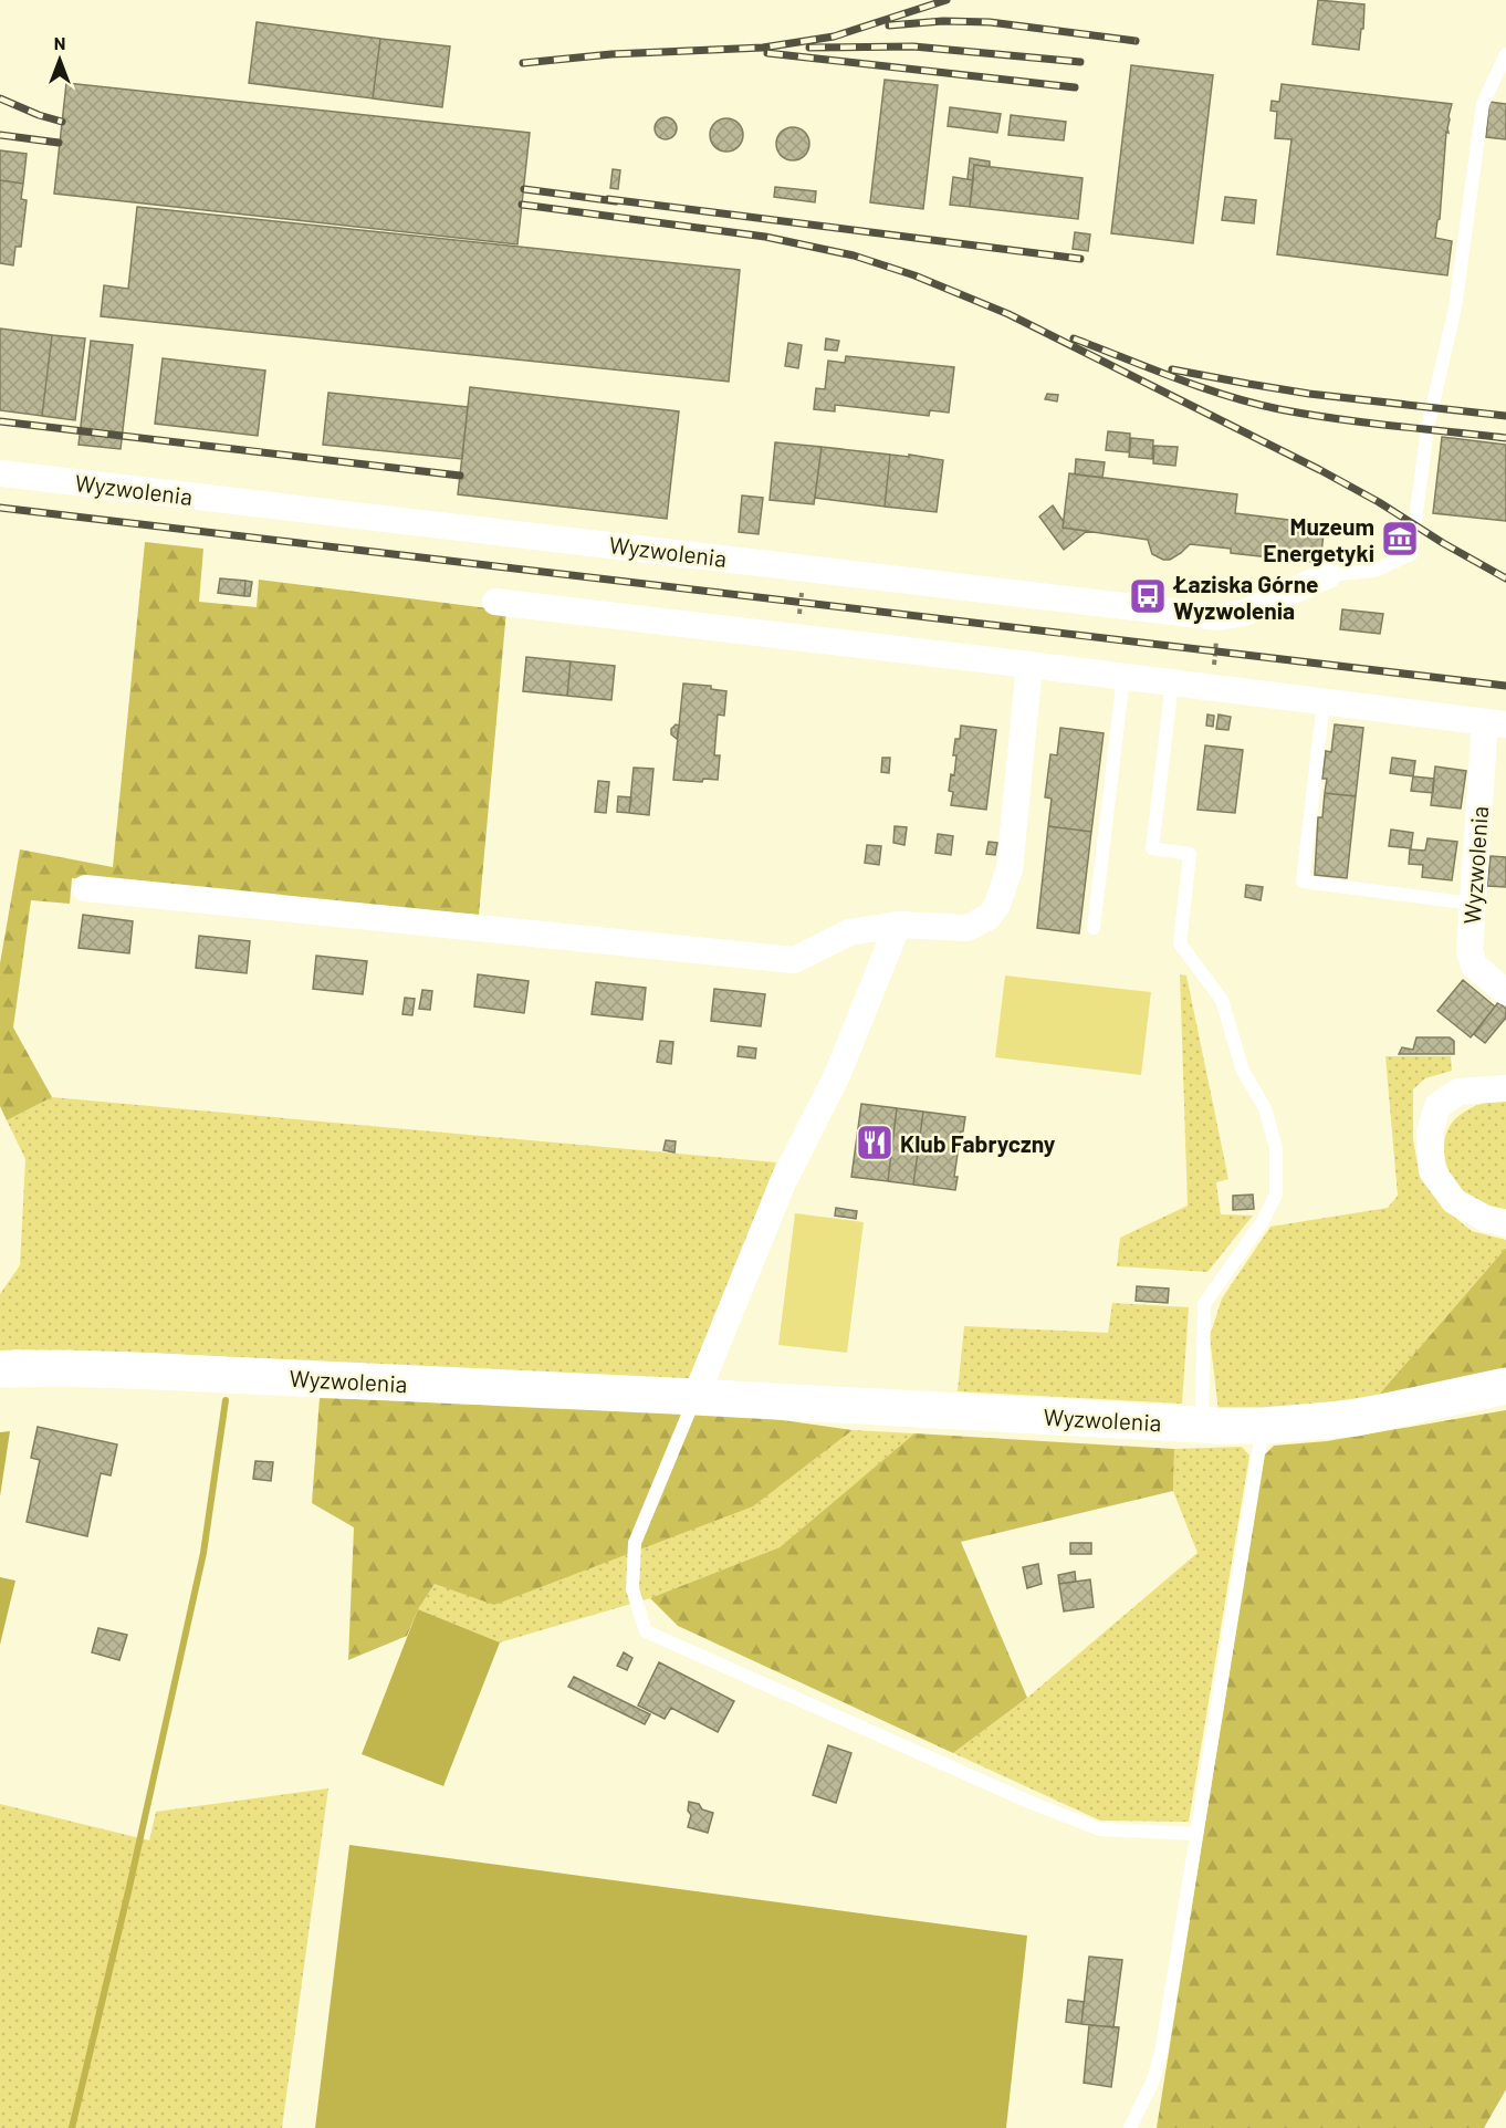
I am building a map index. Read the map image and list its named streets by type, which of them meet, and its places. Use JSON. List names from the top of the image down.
{
  "streets": {
    "street": ["Wyzwolenia"]
  },
  "places": {
    "museum": ["Muzeum Energetyki"],
    "bus stop": ["Łaziska Górne Wyzwolenia"],
    "restaurant": ["Klub Fabryczny"]
  },
  "north": "top"
}
